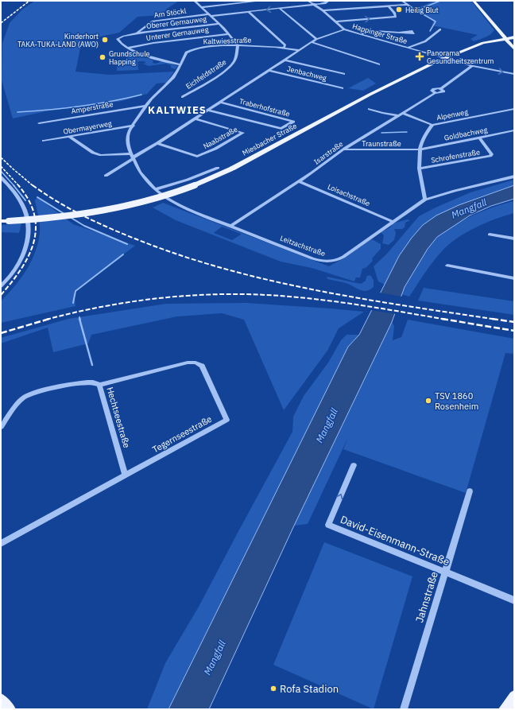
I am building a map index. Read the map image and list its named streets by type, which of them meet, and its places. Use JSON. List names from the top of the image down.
{
  "streets": {
    "main road": ["Miesbacher Straße"],
    "street": [
      "Am Stöckl",
      "Oberer Gernauweg",
      "Unterer Gernauweg",
      "Happinger Straße",
      "Kaltwiesstraße",
      "Jenbachweg",
      "Eichfeldstraße",
      "Amperstraße",
      "Traberhofstraße",
      "Alpenweg",
      "Obermayerweg",
      "Goldbachweg",
      "Naabstraße",
      "Traunstraße",
      "Isarstraße",
      "Schrofenstraße",
      "Loisachstraße",
      "Leitzachstraße",
      "Hechtseestraße",
      "Tegernseestraße",
      "David-Eisenmann-Straße",
      "Jahnstraße"
    ]
  },
  "crossings": [
    ["Am Stöckl", "Oberer Gernauweg"],
    ["Am Stöckl", "Happinger Straße"],
    ["Oberer Gernauweg", "Unterer Gernauweg"],
    ["Happinger Straße", "Traberhofstraße"],
    ["Happinger Straße", "Miesbacher Straße"],
    ["Happinger Straße", "Isarstraße"],
    ["Kaltwiesstraße", "Eichfeldstraße"],
    ["Kaltwiesstraße", "Amperstraße"],
    ["Kaltwiesstraße", "Traberhofstraße"],
    ["Kaltwiesstraße", "Obermayerweg"],
    ["Kaltwiesstraße", "Leitzachstraße"],
    ["Jenbachweg", "Traberhofstraße"],
    ["Traberhofstraße", "Naabstraße"],
    ["Traberhofstraße", "Leitzachstraße"],
    ["Alpenweg", "Goldbachweg"],
    ["Alpenweg", "Traunstraße"],
    ["Alpenweg", "Schrofenstraße"],
    ["Alpenweg", "Leitzachstraße"],
    ["Goldbachweg", "Traunstraße"],
    ["Goldbachweg", "Schrofenstraße"],
    ["Traunstraße", "Isarstraße"],
    ["Isarstraße", "Loisachstraße"],
    ["Isarstraße", "Leitzachstraße"],
    ["Loisachstraße", "Leitzachstraße"],
    ["Hechtseestraße", "Tegernseestraße"],
    ["David-Eisenmann-Straße", "Jahnstraße"]
  ],
  "districts": ["KALTWIES"],
  "water": ["Mangfall"],
  "places": {
    "other": [
      "Heilig Blut",
      "Kinderhort TAKA-TUKA-LAND (AWO)",
      "Grundschule Happing",
      "TSV 1860 Rosenheim",
      "Rofa Stadion"
    ],
    "health": ["Panorama Gesundheitszentrum"]
  }
}
